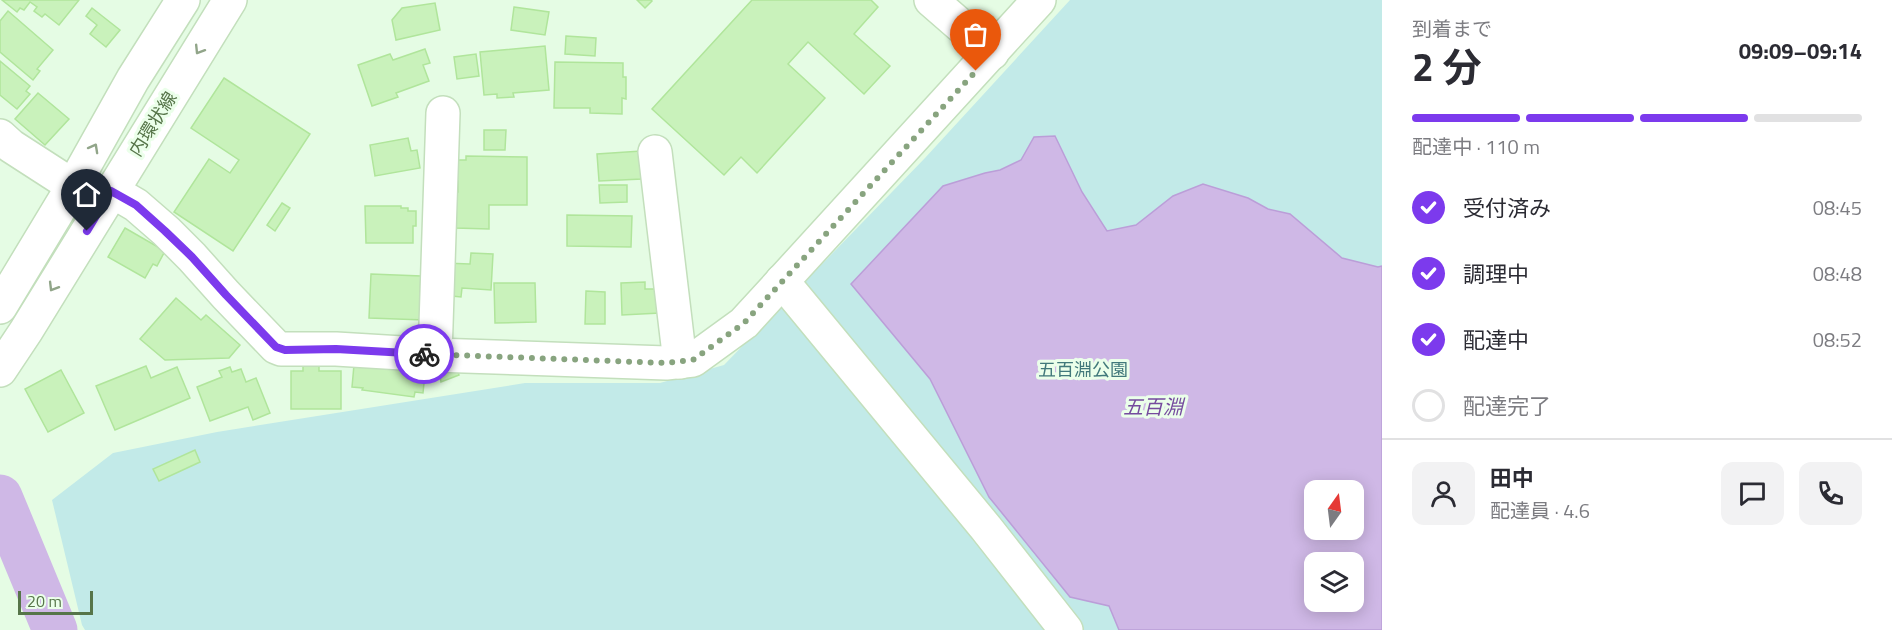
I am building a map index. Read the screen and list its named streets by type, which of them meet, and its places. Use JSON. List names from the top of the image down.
{
  "streets": {
    "street": ["内環状線"]
  },
  "water": ["五百淵"],
  "parks": ["五百淵公園"],
  "scale_bar": "20 m",
  "north": "top",
  "page": {
    "heading": ["2 分", "到着まで", "09:09–09:14"],
    "panel": ["田中", "配達員 · 4.6"],
    "bar": "配達中 · 110 m",
    "list": [
      ["受付済み", "08:45"],
      ["調理中", "08:48"],
      ["配達中", "08:52"],
      "配達完了"
    ],
    "scale": "20 m"
  }
}
